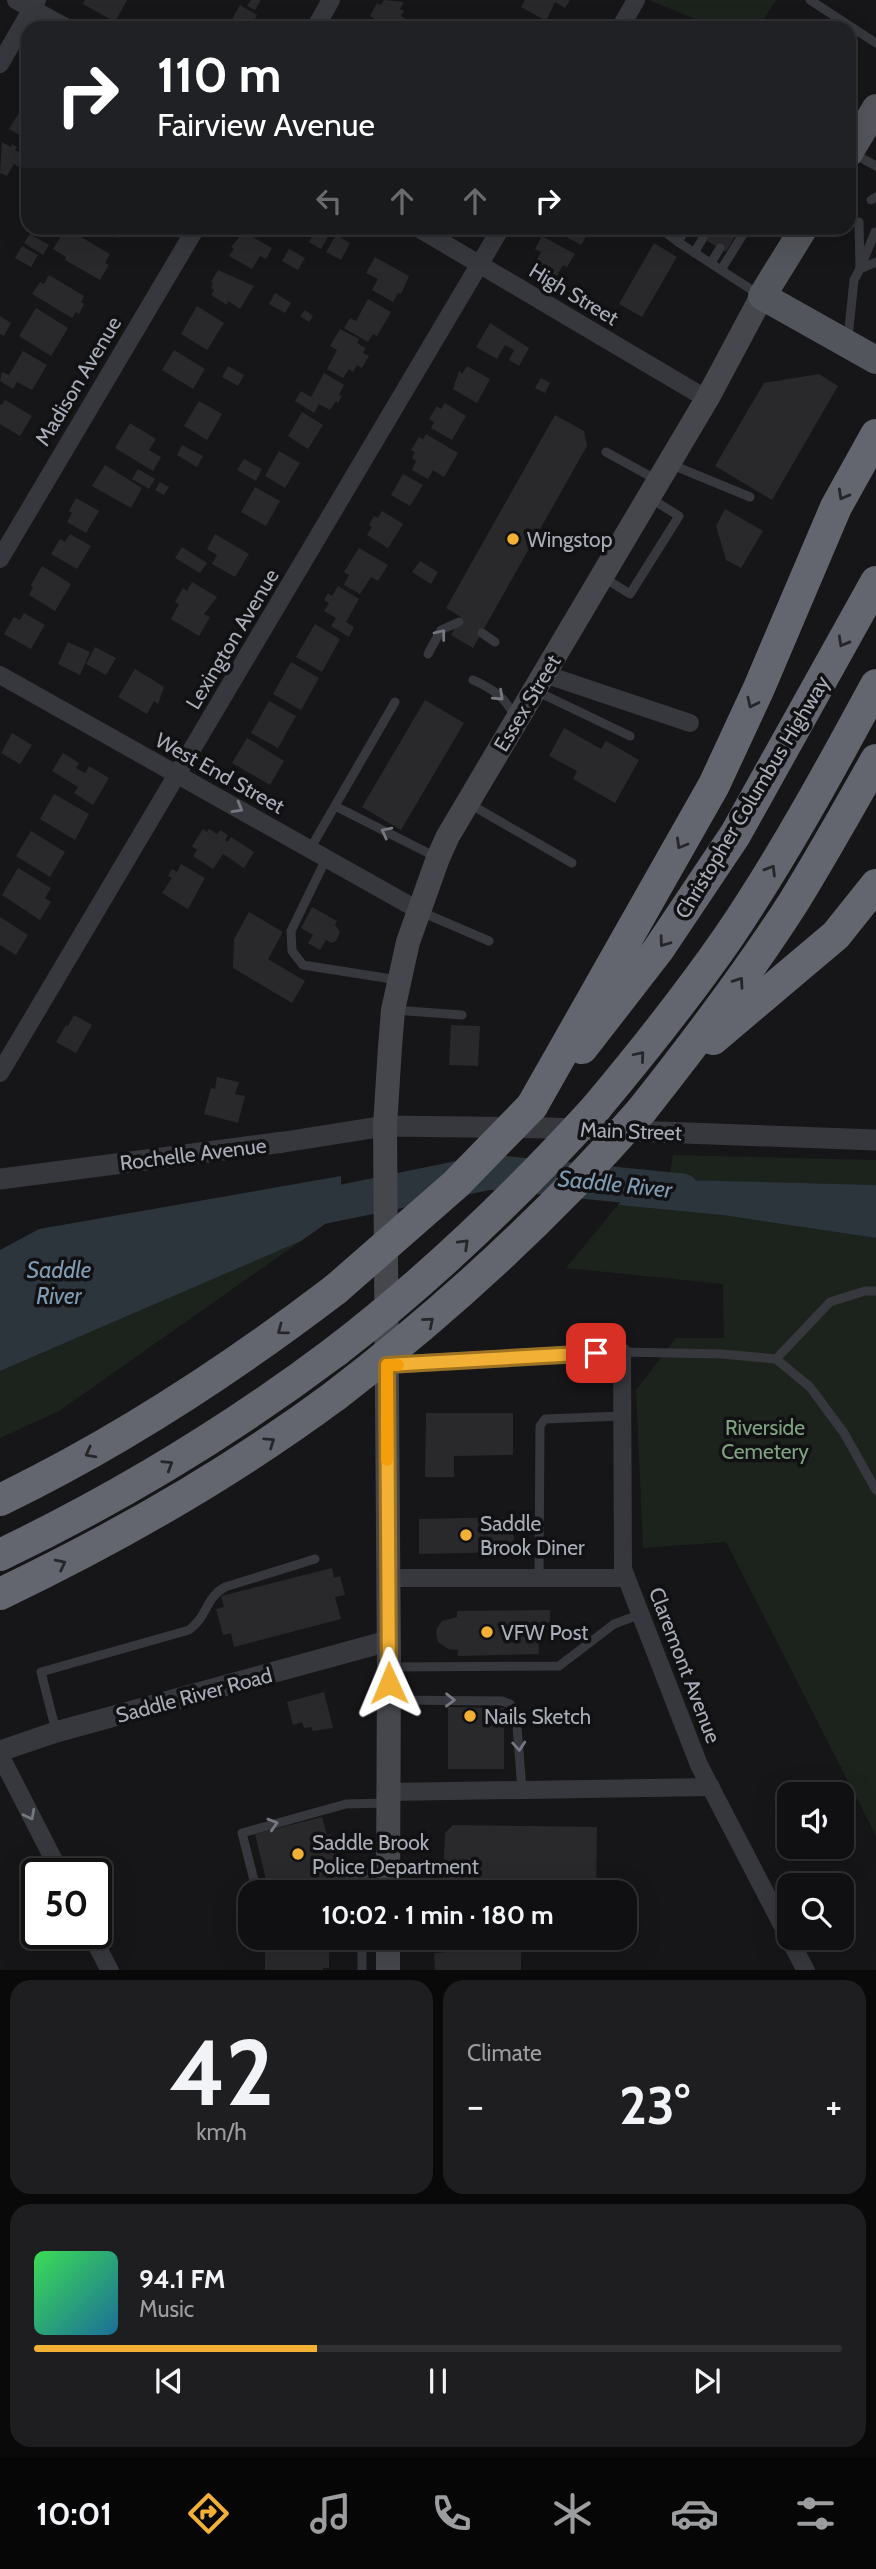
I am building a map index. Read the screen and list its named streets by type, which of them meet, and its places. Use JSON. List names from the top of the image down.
{
  "streets": {
    "highway": ["Christopher Columbus Highway"],
    "main road": ["Essex Street"],
    "street": [
      "High Street",
      "Madison Avenue",
      "Lexington Avenue",
      "West End Street",
      "Main Street",
      "Rochelle Avenue",
      "Claremont Avenue",
      "Saddle River Road"
    ]
  },
  "crossings": [
    ["High Street", "Lexington Avenue"],
    ["High Street", "Essex Street"],
    ["Lexington Avenue", "West End Street"],
    ["Essex Street", "West End Street"],
    ["Essex Street", "Main Street"],
    ["Essex Street", "Rochelle Avenue"],
    ["Essex Street", "Saddle River Road"],
    ["Main Street", "Rochelle Avenue"]
  ],
  "water": ["Saddle River"],
  "parks": ["Riverside Cemetery"],
  "places": [
    "Wingstop",
    "Saddle Brook Diner",
    "VFW Post",
    "Nails Sketch",
    "Saddle Brook Police Department"
  ],
  "page": {
    "turn": ["110 m", "Fairview Avenue"],
    "limit": "50",
    "trip": "10:02 · 1 min · 180 m",
    "tile": [
      ["42", "km/h"],
      "Climate"
    ],
    "heat": ["−", "23°", "+"],
    "song": ["94.1 FM", "Music"],
    "tabs": "10:01"
  }
}
